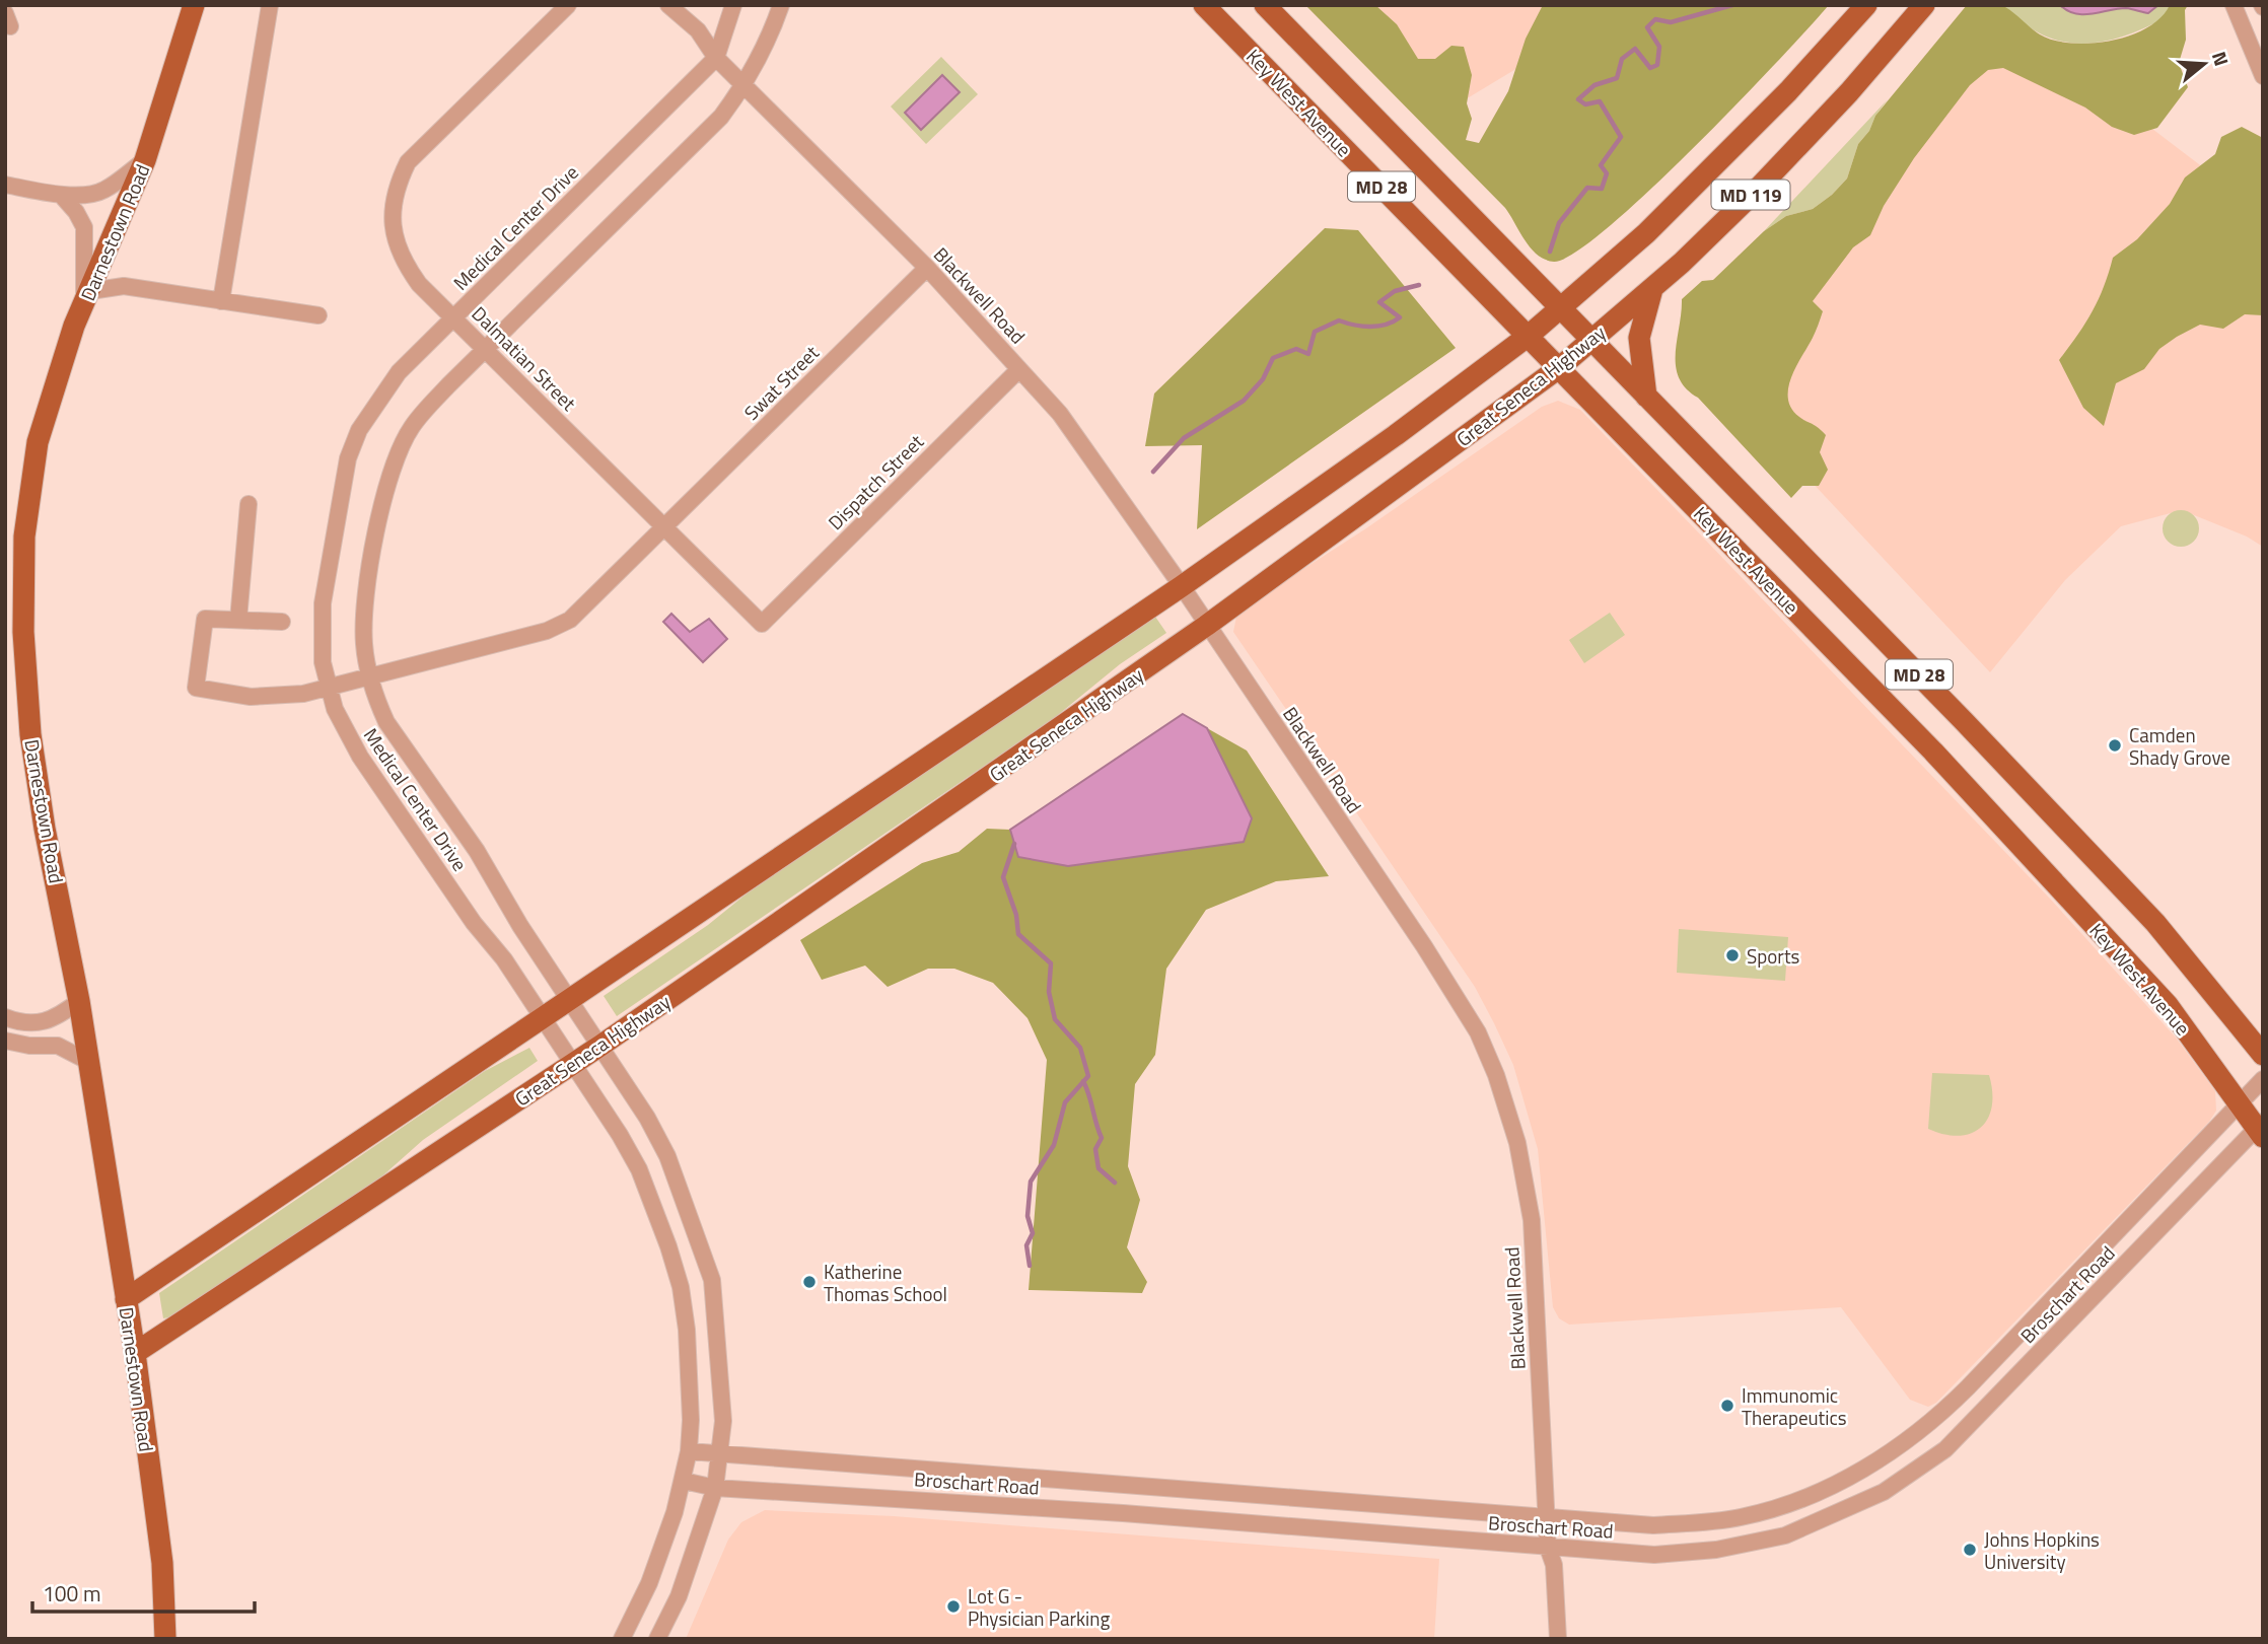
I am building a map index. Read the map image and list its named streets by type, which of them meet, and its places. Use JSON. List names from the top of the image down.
{
  "streets": {
    "main road": [
      "Key West Avenue",
      "MD 28",
      "MD 119",
      "Darnestown Road",
      "Great Seneca Highway"
    ],
    "street": [
      "Medical Center Drive",
      "Blackwell Road",
      "Dalmatian Street",
      "Swat Street",
      "Dispatch Street",
      "Broschart Road"
    ]
  },
  "crossings": [
    ["Key West Avenue", "MD 119"],
    ["Key West Avenue", "Great Seneca Highway"],
    ["Key West Avenue", "Broschart Road"],
    ["MD 28", "MD 119"],
    ["MD 28", "Great Seneca Highway"],
    ["Medical Center Drive", "Blackwell Road"],
    ["Medical Center Drive", "Dalmatian Street"],
    ["Medical Center Drive", "Swat Street"],
    ["Medical Center Drive", "Great Seneca Highway"],
    ["Medical Center Drive", "Broschart Road"],
    ["Darnestown Road", "Great Seneca Highway"],
    ["Blackwell Road", "Swat Street"],
    ["Blackwell Road", "Great Seneca Highway"],
    ["Blackwell Road", "Dispatch Street"],
    ["Blackwell Road", "Broschart Road"],
    ["Dalmatian Street", "Swat Street"],
    ["Dalmatian Street", "Dispatch Street"]
  ],
  "places": [
    "Camden Shady Grove",
    "Sports",
    "Katherine Thomas School",
    "Immunomic Therapeutics",
    "Johns Hopkins University",
    "Lot G - Physician Parking"
  ],
  "scale_bar": "100 m",
  "north": "right"
}
